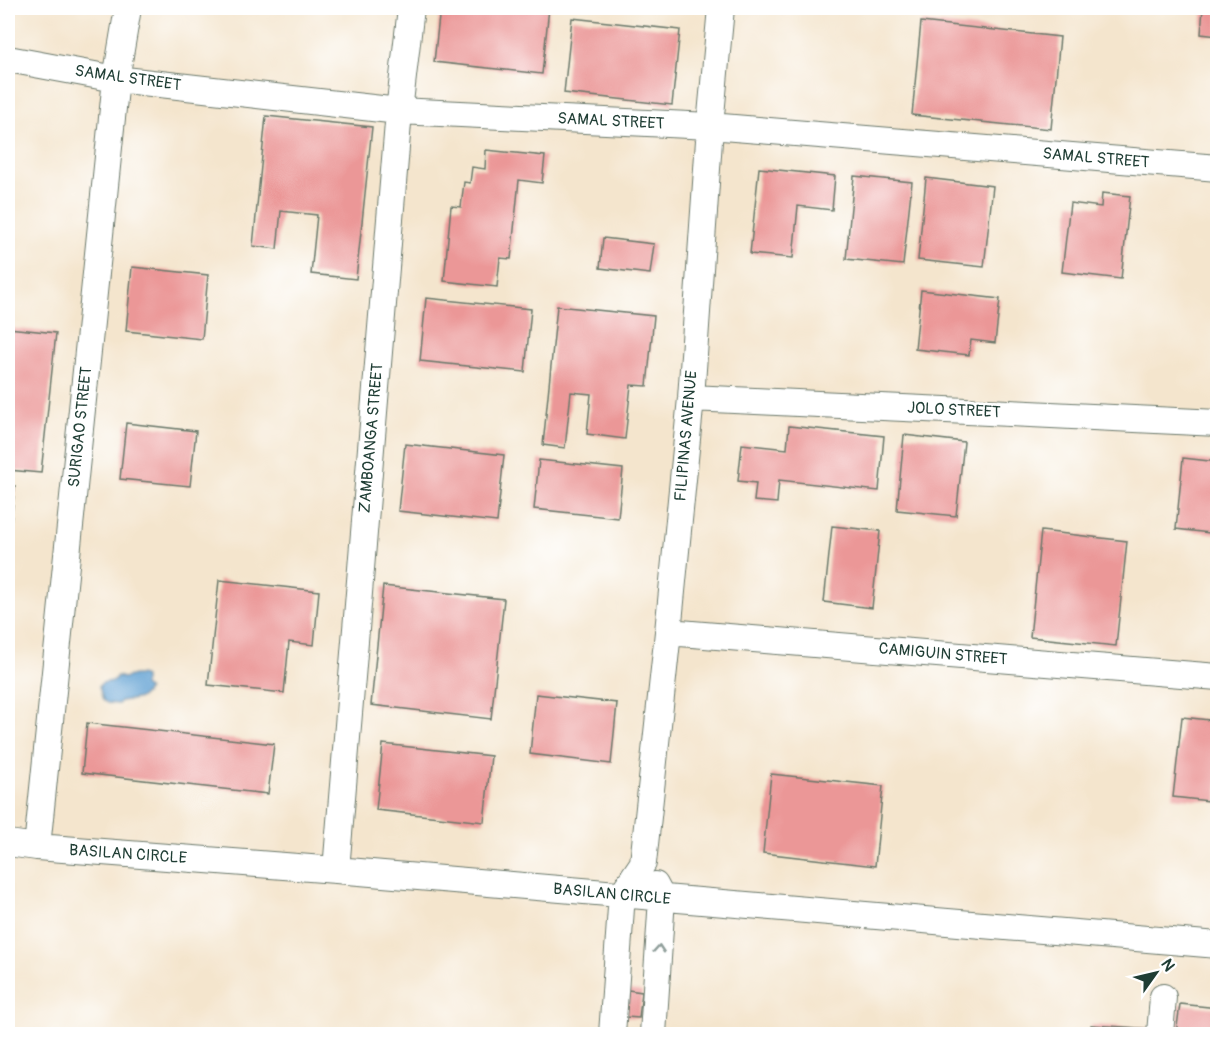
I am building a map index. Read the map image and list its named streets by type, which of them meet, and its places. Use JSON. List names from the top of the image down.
{
  "streets": {
    "street": [
      "SAMAL STREET",
      "JOLO STREET",
      "SURIGAO STREET",
      "FILIPINAS AVENUE",
      "ZAMBOANGA STREET",
      "CAMIGUIN STREET",
      "BASILAN CIRCLE"
    ]
  },
  "crossings": [
    ["SAMAL STREET", "SURIGAO STREET"],
    ["SAMAL STREET", "FILIPINAS AVENUE"],
    ["SAMAL STREET", "ZAMBOANGA STREET"],
    ["JOLO STREET", "FILIPINAS AVENUE"],
    ["SURIGAO STREET", "BASILAN CIRCLE"],
    ["FILIPINAS AVENUE", "CAMIGUIN STREET"],
    ["FILIPINAS AVENUE", "BASILAN CIRCLE"],
    ["ZAMBOANGA STREET", "BASILAN CIRCLE"]
  ],
  "north": "top right"
}
